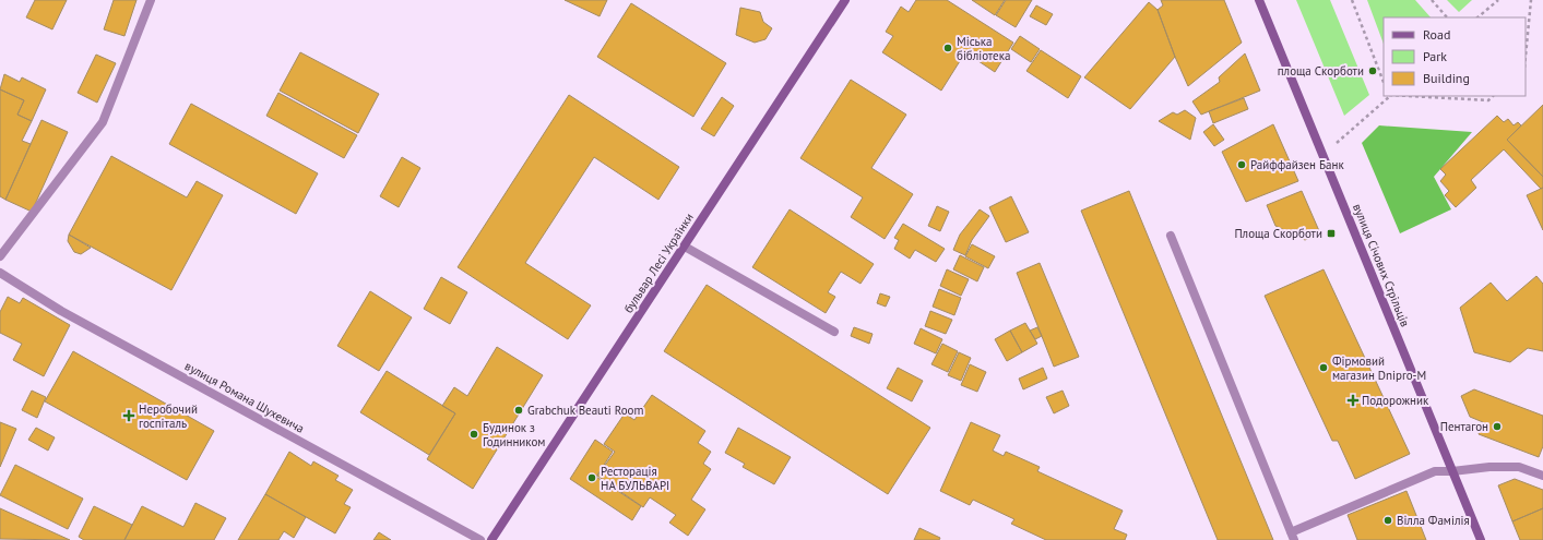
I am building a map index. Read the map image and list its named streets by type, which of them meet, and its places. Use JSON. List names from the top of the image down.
{
  "streets": {
    "street": ["бульвар Лесі Українки", "вулиця Січових Стрільців", "вулиця Романа Шухевича"]
  },
  "places": {
    "other": [
      "Міська бібліотека",
      "площа Скорботи",
      "Райффайзен Банк",
      "Фірмовий магазин Dnipro-M",
      "Grabchuk Beauti Room",
      "Пентагон",
      "Будинок з Годинником",
      "Ресторація НА БУЛЬВАРІ",
      "Вілла Фамілія"
    ],
    "transit": ["Площа Скорботи"],
    "health": ["Подорожник", "Неробочий госпіталь"]
  },
  "legend": ["Road", "Park", "Building"]
}
